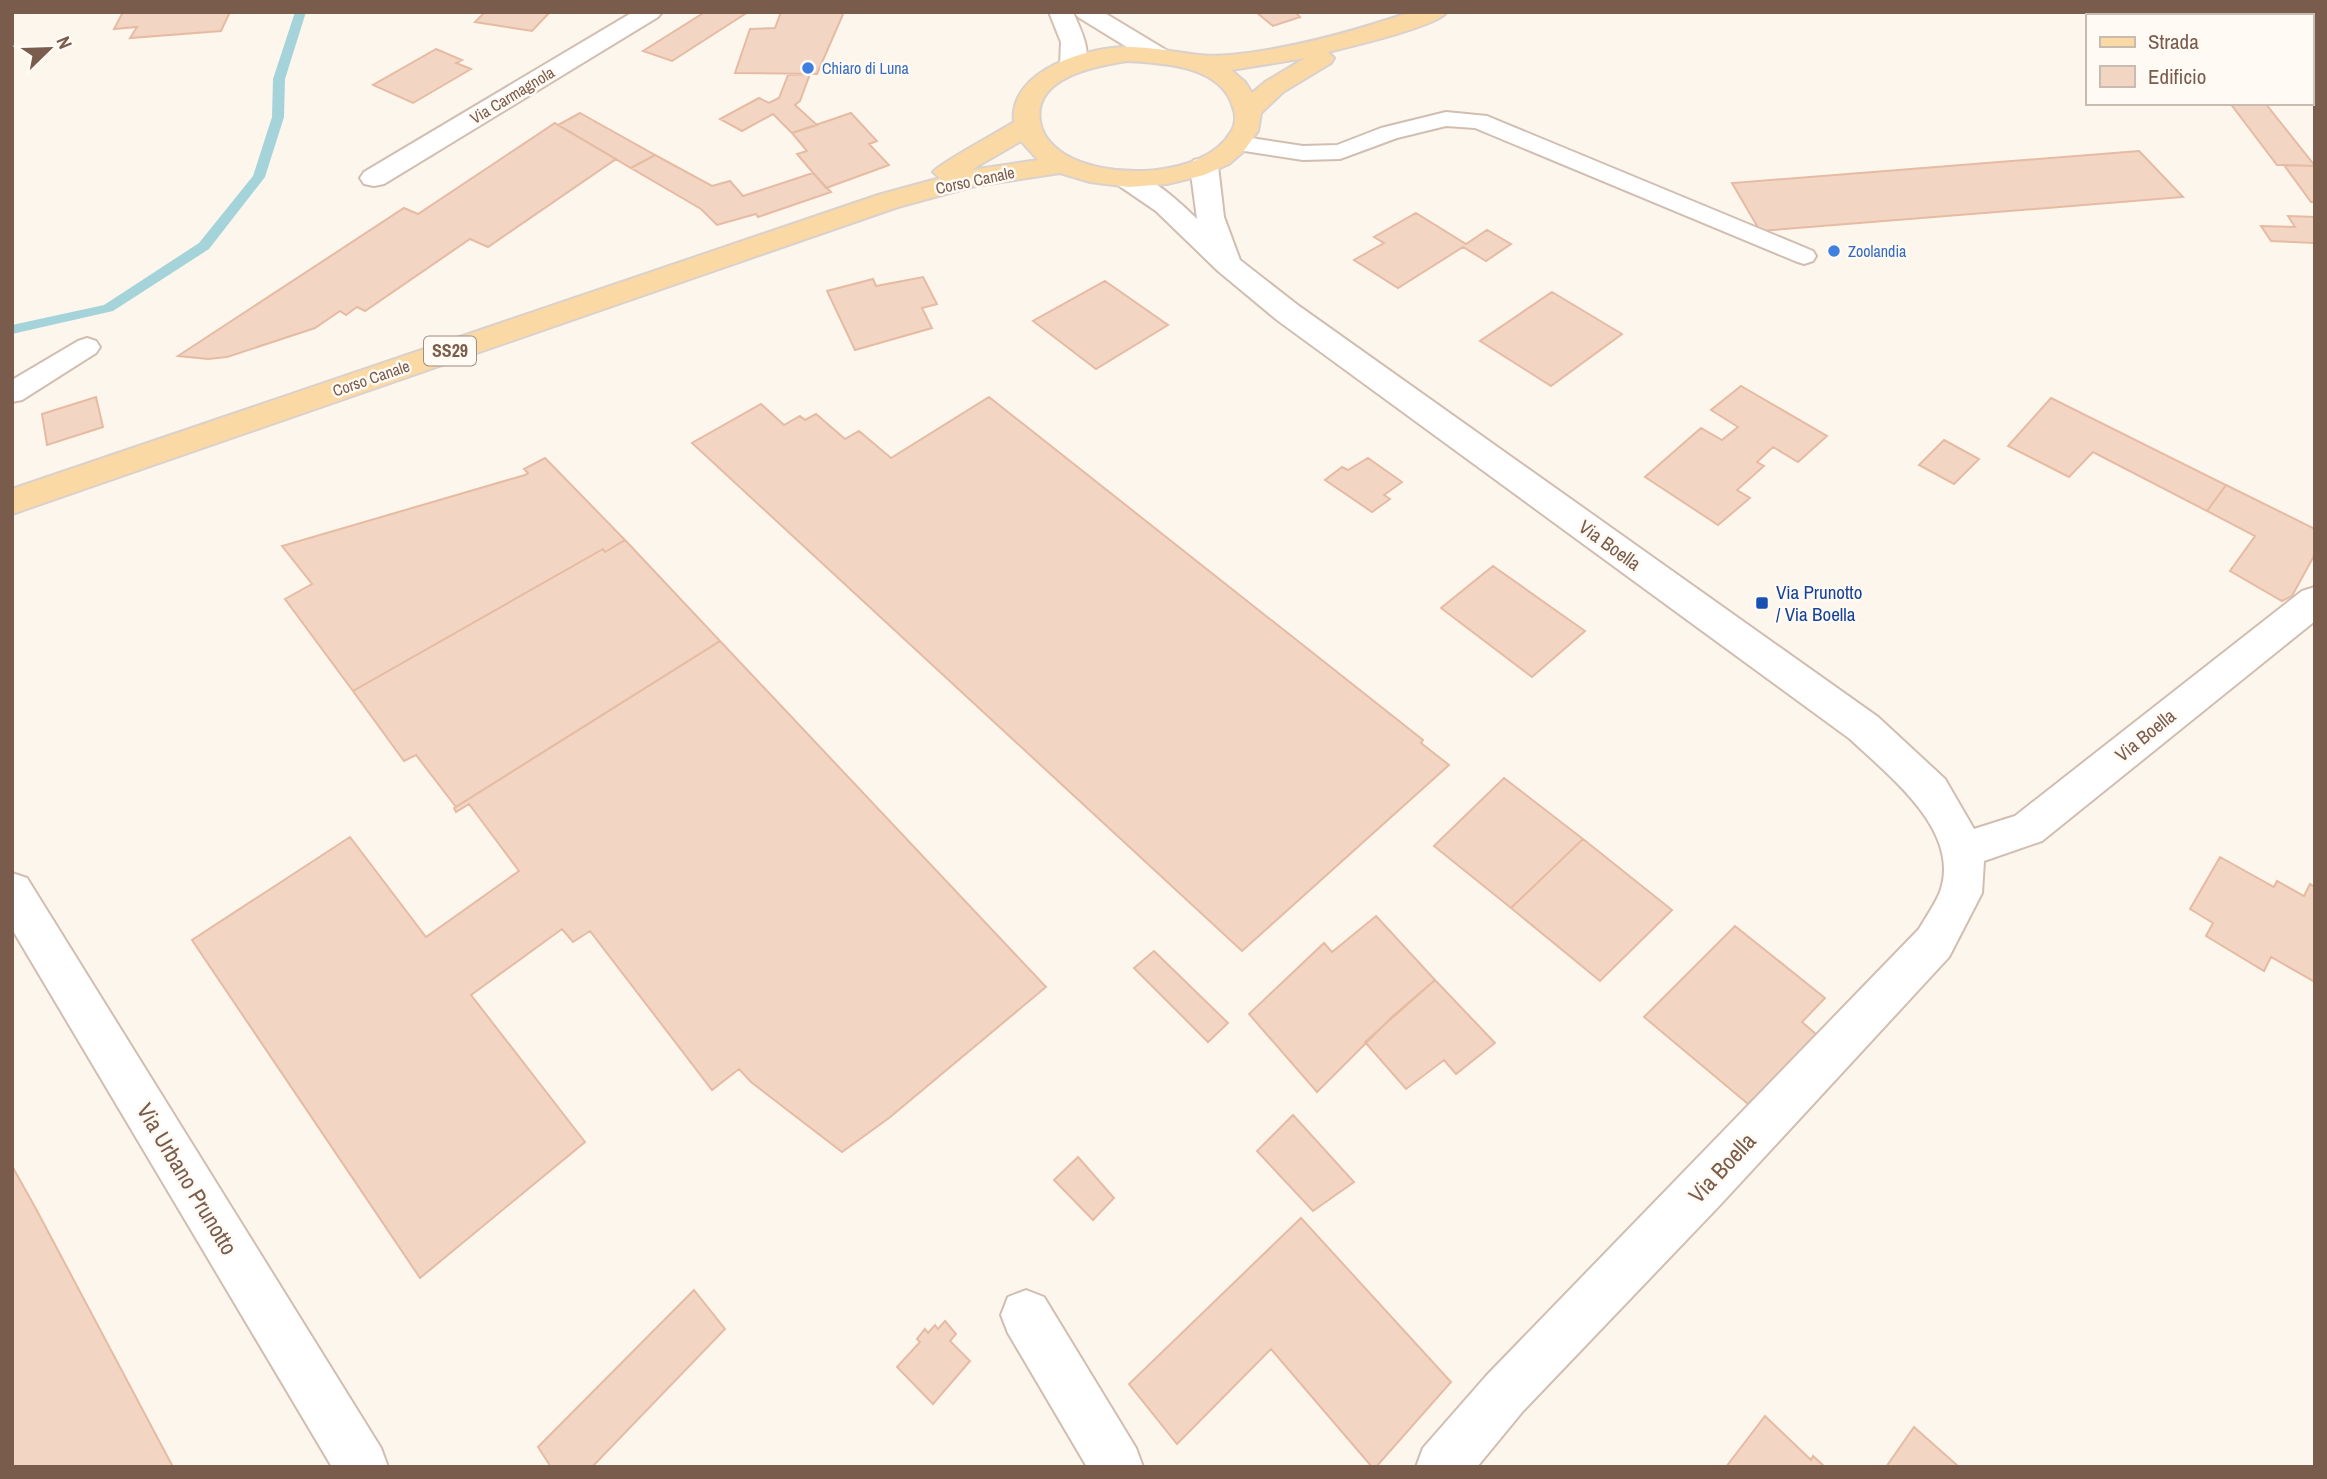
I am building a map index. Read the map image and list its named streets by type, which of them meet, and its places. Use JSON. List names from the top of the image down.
{
  "streets": {
    "main road": ["Corso Canale", "SS29"],
    "street": ["Via Carmagnola", "Via Boella", "Via Urbano Prunotto"]
  },
  "crossings": [
    ["Corso Canale", "Via Boella"]
  ],
  "places": {
    "other": ["Chiaro di Luna", "Zoolandia"],
    "transit": ["Via Prunotto / Via Boella"]
  },
  "legend": ["Strada", "Edificio"],
  "north": "top right"
}
